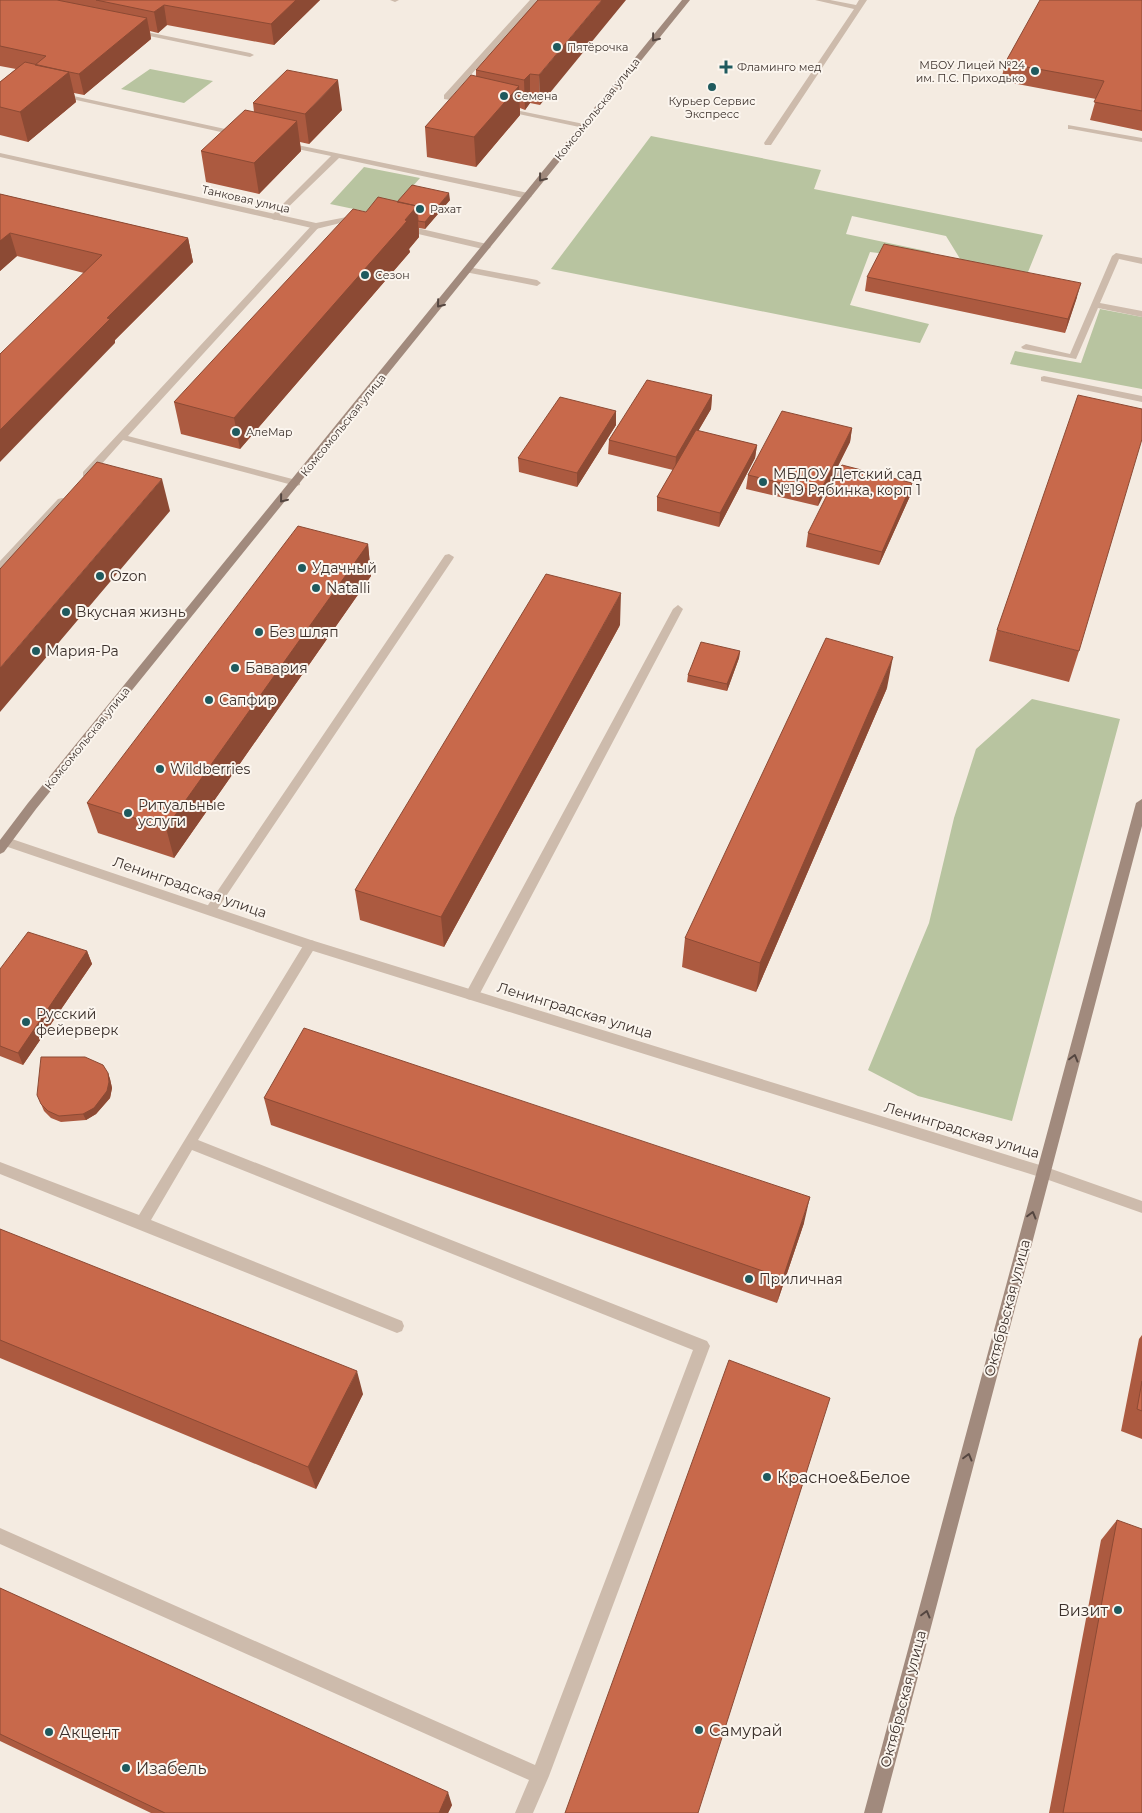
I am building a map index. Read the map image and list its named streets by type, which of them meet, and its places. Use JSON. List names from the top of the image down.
{
  "streets": {
    "main road": ["Комсомольская улица", "Октябрьская улица"],
    "street": ["Танковая улица", "Ленинградская улица"]
  },
  "crossings": [
    ["Комсомольская улица", "Ленинградская улица"],
    ["Ленинградская улица", "Октябрьская улица"]
  ],
  "one_way": ["Комсомольская улица", "Октябрьская улица"],
  "places": {
    "other": [
      "Пятёрочка",
      "МБОУ Лицей №24 им. П.С. Приходько",
      "Курьер Сервис Экспресс",
      "Семена",
      "Рахат",
      "Сезон",
      "АлеМар",
      "МБДОУ Детский сад №19 Рябинка, корп 1",
      "Удачный",
      "Ozon",
      "Natalli",
      "Вкусная жизнь",
      "Без шляп",
      "Мария-Ра",
      "Бавария",
      "Сапфир",
      "Wildberries",
      "Ритуальные услуги",
      "Русский фейерверк",
      "Приличная",
      "Красное&Белое",
      "Визит",
      "Самурай",
      "Акцент",
      "Изабель"
    ],
    "health": ["Фламинго мед"]
  }
}
